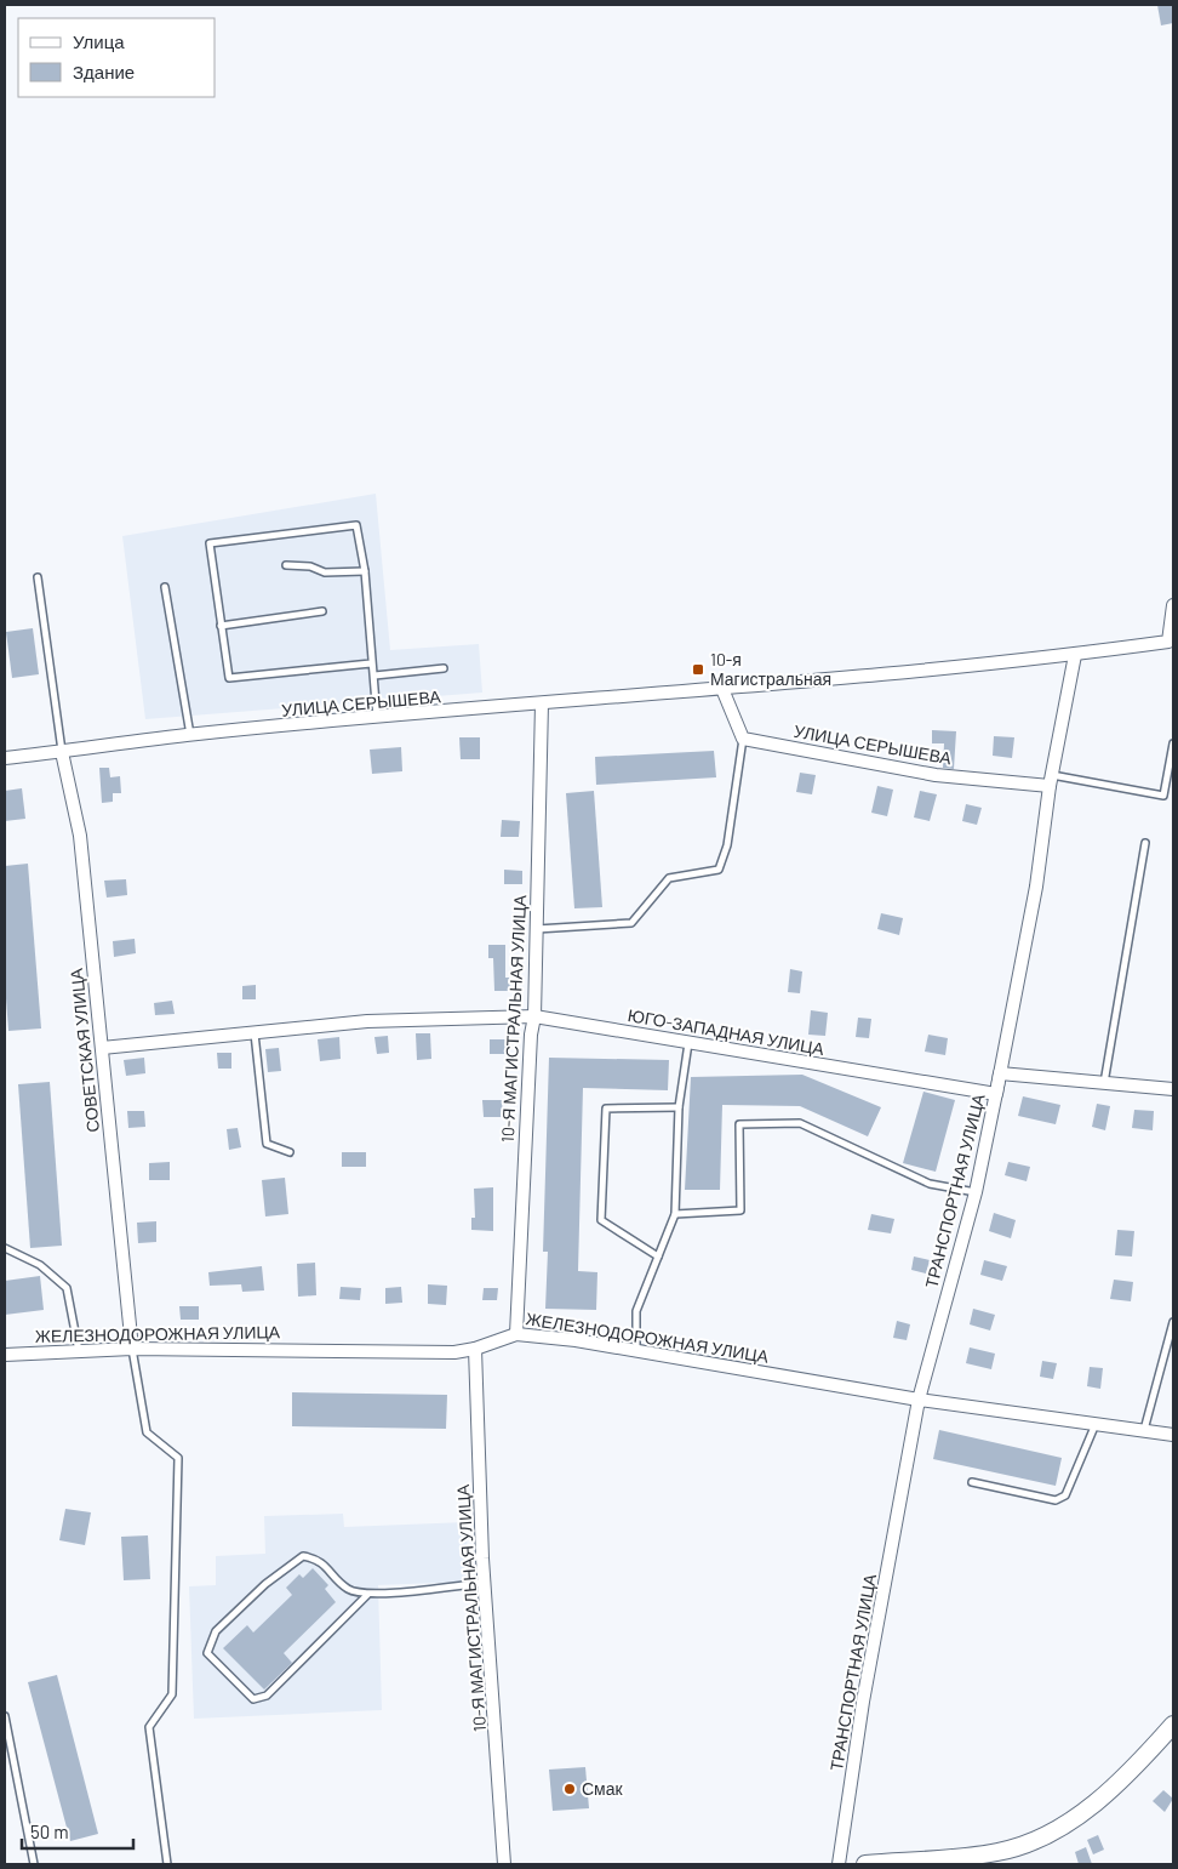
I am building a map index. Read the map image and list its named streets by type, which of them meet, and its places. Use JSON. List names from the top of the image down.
{
  "streets": {
    "street": [
      "УЛИЦА СЕРЫШЕВА",
      "10-Я МАГИСТРАЛЬНАЯ УЛИЦА",
      "ЮГО-ЗАПАДНАЯ УЛИЦА",
      "СОВЕТСКАЯ УЛИЦА",
      "ТРАНСПОРТНАЯ УЛИЦА",
      "ЖЕЛЕЗНОДОРОЖНАЯ УЛИЦА"
    ]
  },
  "crossings": [
    ["УЛИЦА СЕРЫШЕВА", "10-Я МАГИСТРАЛЬНАЯ УЛИЦА"],
    ["УЛИЦА СЕРЫШЕВА", "СОВЕТСКАЯ УЛИЦА"],
    ["УЛИЦА СЕРЫШЕВА", "ТРАНСПОРТНАЯ УЛИЦА"],
    ["10-Я МАГИСТРАЛЬНАЯ УЛИЦА", "ЮГО-ЗАПАДНАЯ УЛИЦА"],
    ["10-Я МАГИСТРАЛЬНАЯ УЛИЦА", "ЖЕЛЕЗНОДОРОЖНАЯ УЛИЦА"],
    ["ЮГО-ЗАПАДНАЯ УЛИЦА", "СОВЕТСКАЯ УЛИЦА"],
    ["ЮГО-ЗАПАДНАЯ УЛИЦА", "ТРАНСПОРТНАЯ УЛИЦА"],
    ["СОВЕТСКАЯ УЛИЦА", "ЖЕЛЕЗНОДОРОЖНАЯ УЛИЦА"],
    ["ТРАНСПОРТНАЯ УЛИЦА", "ЖЕЛЕЗНОДОРОЖНАЯ УЛИЦА"]
  ],
  "places": {
    "transit": ["10-я Магистральная"],
    "other": ["Смак"]
  },
  "legend": ["Улица", "Здание"],
  "scale_bar": "50 m"
}
